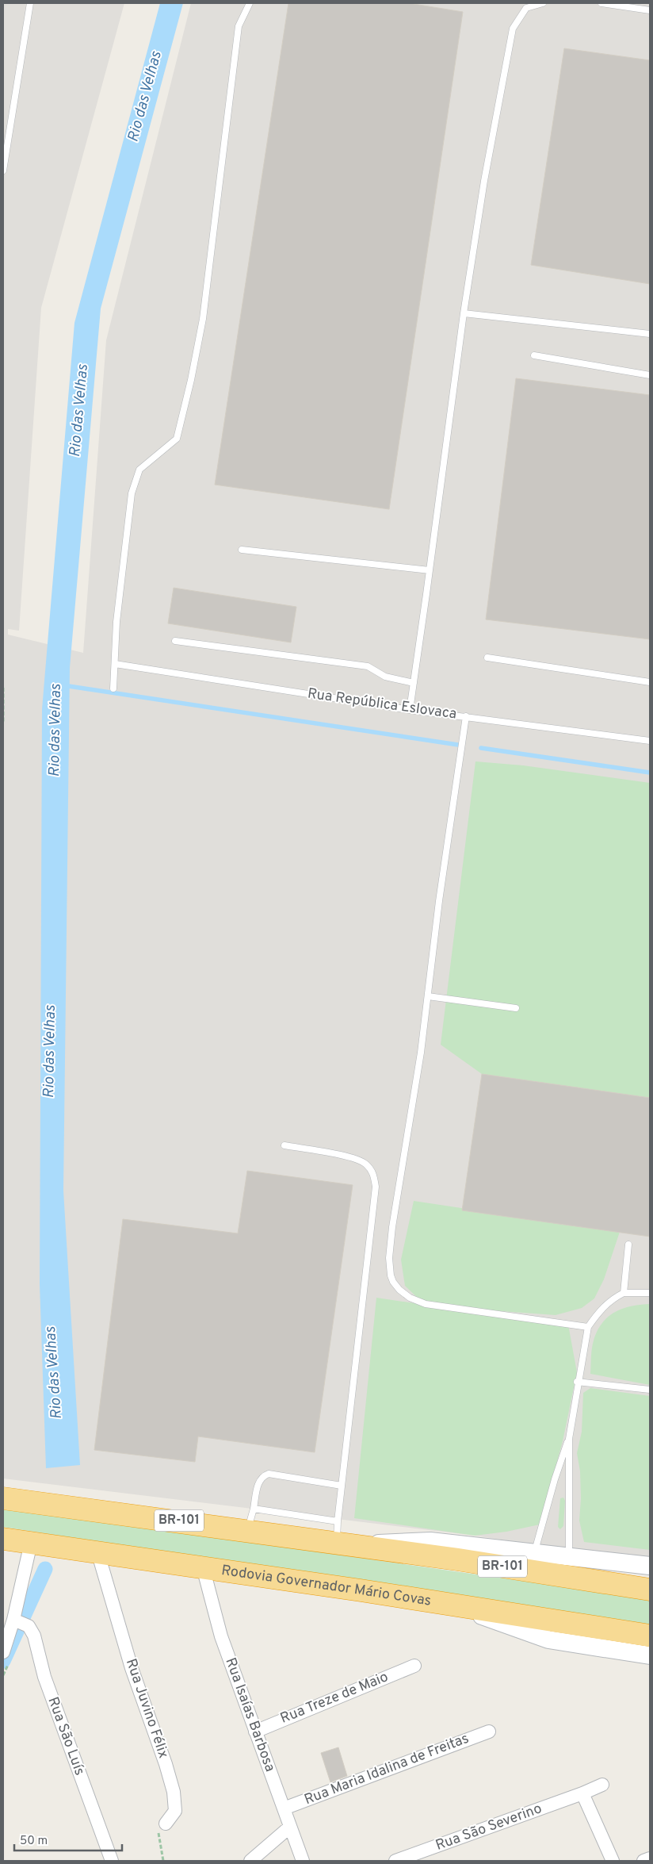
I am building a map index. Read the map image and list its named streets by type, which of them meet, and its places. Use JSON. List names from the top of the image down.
{
  "streets": {
    "highway": ["BR-101", "Rodovia Governador Mário Covas"],
    "street": [
      "Rua Treze de Maio",
      "Rua Juvino Félix",
      "Rua Isaías Barbosa",
      "Rua São Luís",
      "Rua Maria Idalina de Freitas",
      "Rua São Severino"
    ],
    "lane": ["Rua República Eslovaca"]
  },
  "crossings": [
    ["Rodovia Governador Mário Covas", "Rua Juvino Félix"],
    ["Rodovia Governador Mário Covas", "Rua Isaías Barbosa"],
    ["Rua Treze de Maio", "Rua Isaías Barbosa"],
    ["Rua Isaías Barbosa", "Rua Maria Idalina de Freitas"]
  ],
  "water": ["Rio das Velhas"],
  "scale_bar": "50 m"
}
